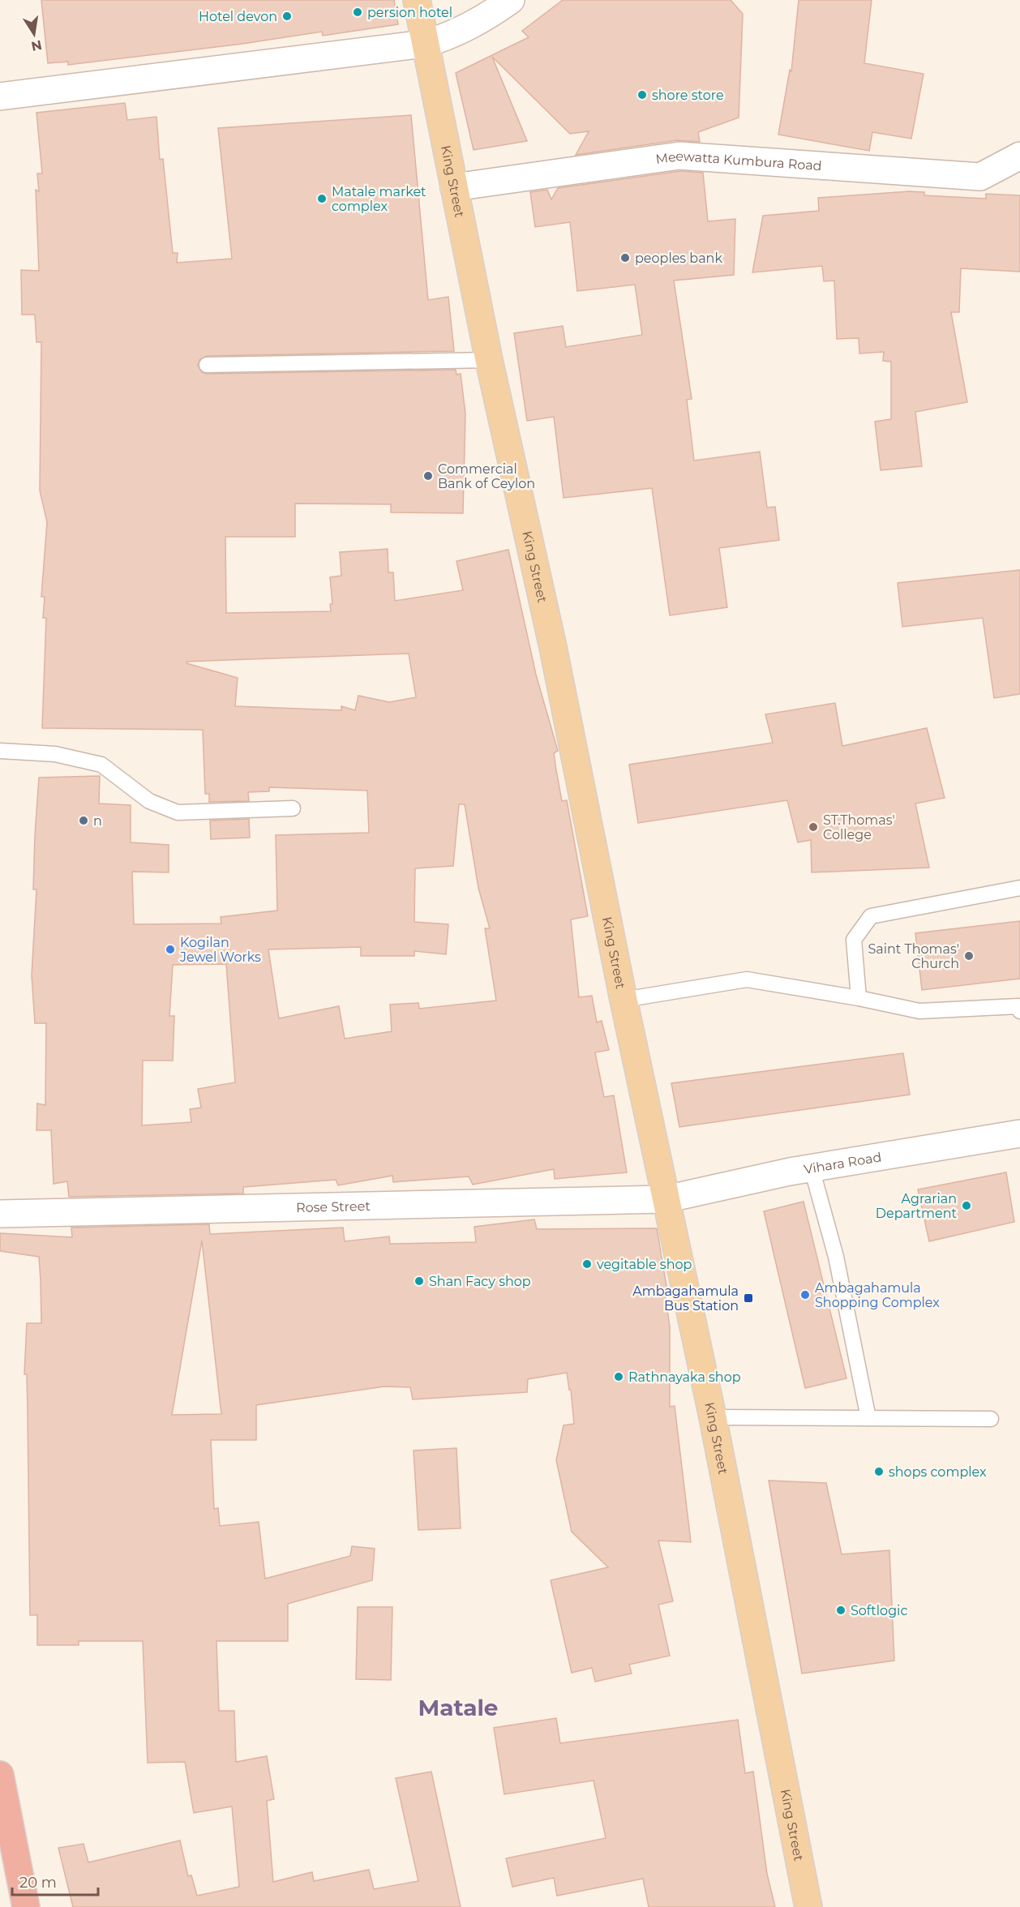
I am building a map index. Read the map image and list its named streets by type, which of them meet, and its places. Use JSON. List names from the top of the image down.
{
  "streets": {
    "main road": ["King Street"],
    "street": ["Meewatta Kumbura Road", "Vihara Road", "Rose Street"]
  },
  "crossings": [
    ["Meewatta Kumbura Road", "King Street"],
    ["King Street", "Vihara Road"],
    ["King Street", "Rose Street"],
    ["Vihara Road", "Rose Street"]
  ],
  "districts": ["Matale"],
  "places": {
    "other": [
      "persion hotel",
      "Hotel devon",
      "shore store",
      "Matale market complex",
      "peoples bank",
      "Commercial Bank of Ceylon",
      "n",
      "ST.Thomas' College",
      "Kogilan Jewel Works",
      "Saint Thomas' Church",
      "Agrarian Department",
      "vegitable shop",
      "Shan Facy shop",
      "Ambagahamula Shopping Complex",
      "Rathnayaka shop",
      "shops complex",
      "Softlogic"
    ],
    "transit": ["Ambagahamula Bus Station"]
  },
  "scale_bar": "20 m",
  "north": "bottom"
}
